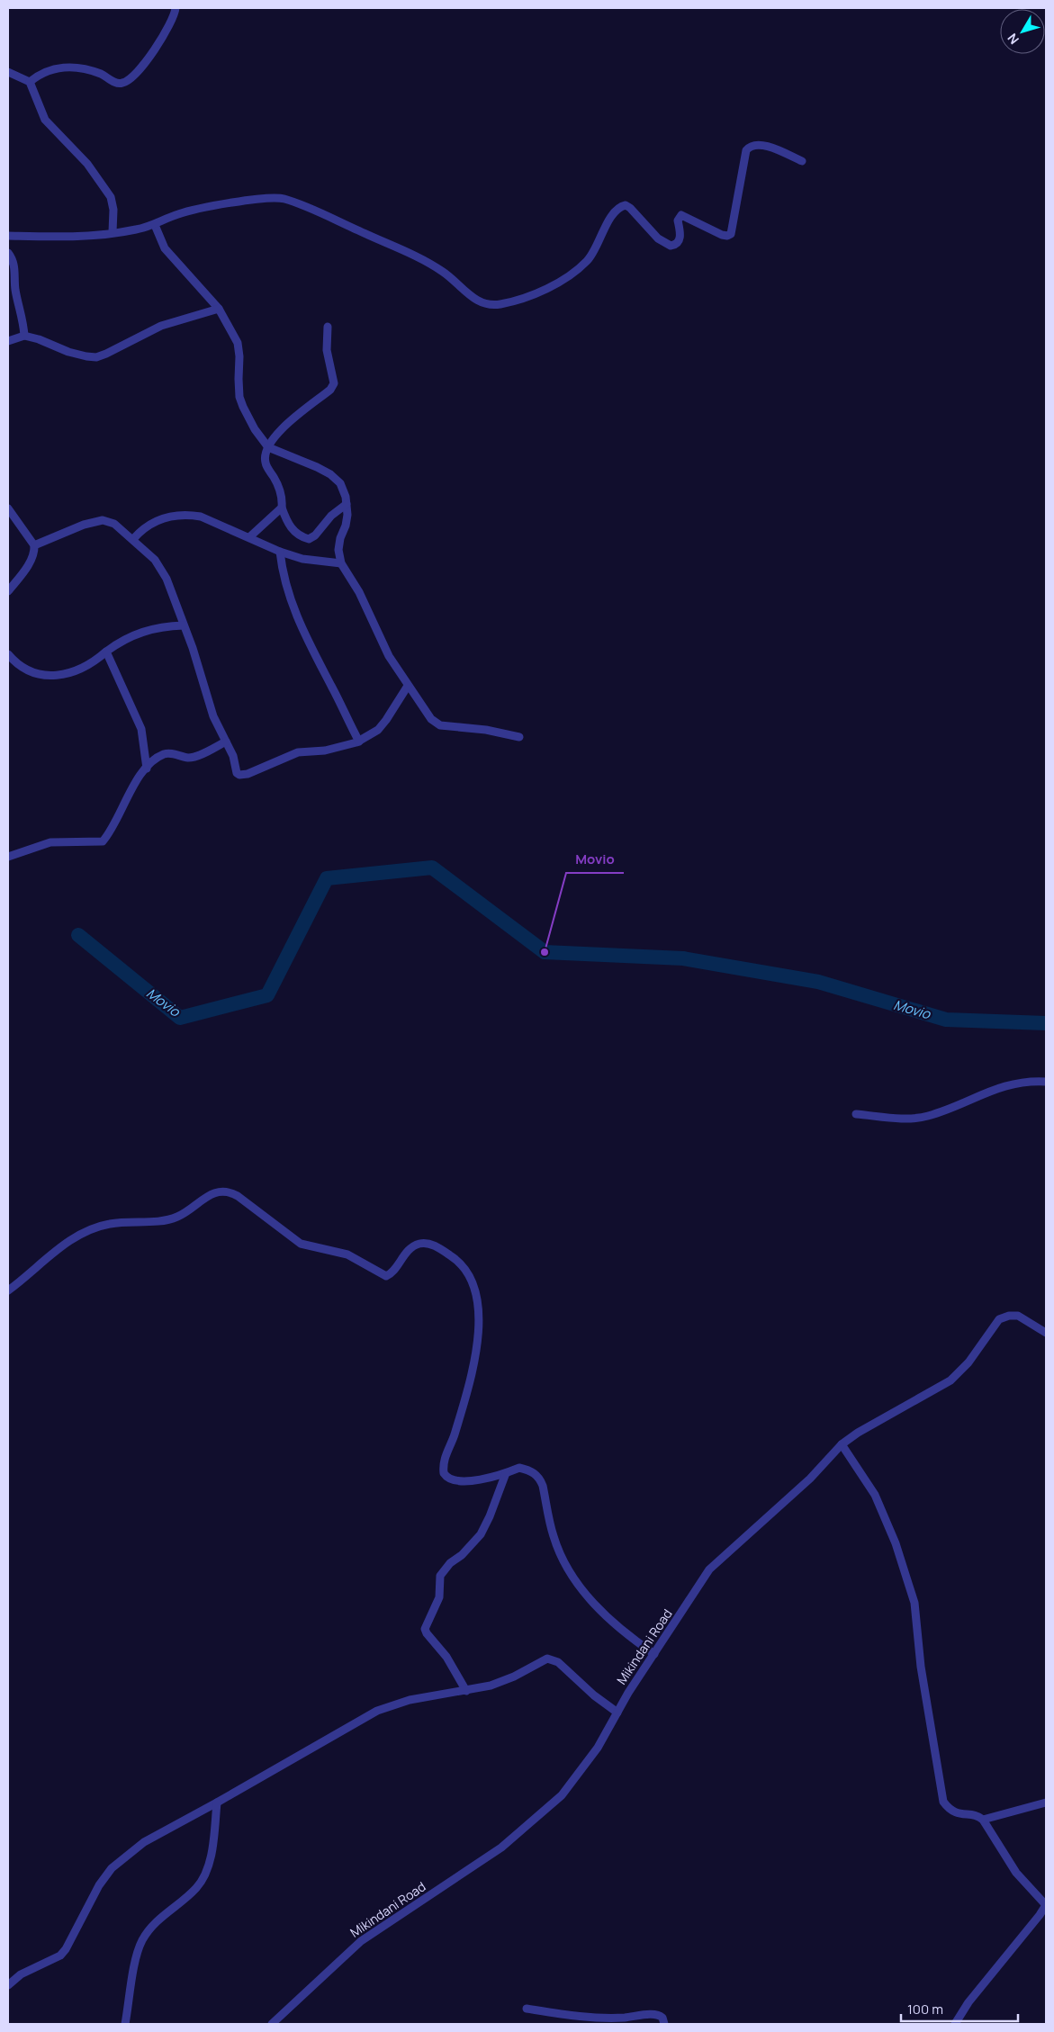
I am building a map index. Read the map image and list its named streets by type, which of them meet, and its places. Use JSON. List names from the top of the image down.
{
  "streets": {
    "street": ["Mikindani Road"]
  },
  "water": ["Movio"],
  "places": ["Movio"],
  "scale_bar": "100 m",
  "north": "bottom left"
}
